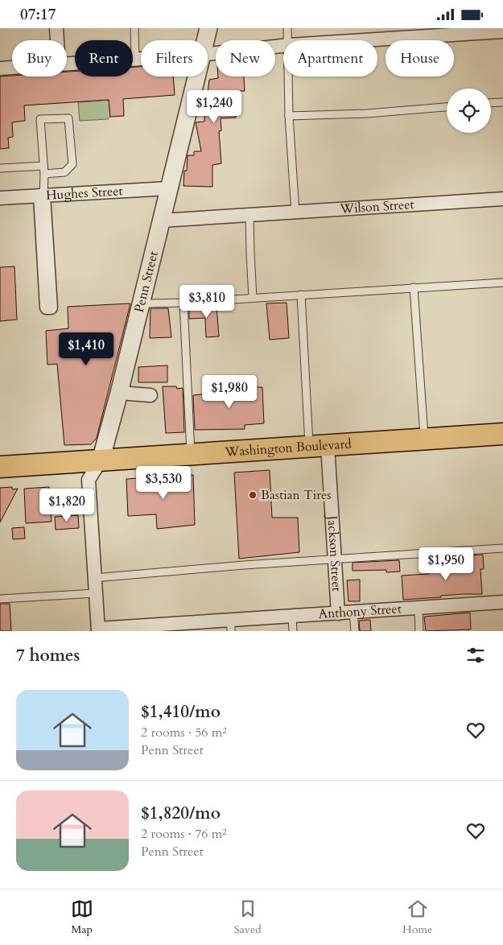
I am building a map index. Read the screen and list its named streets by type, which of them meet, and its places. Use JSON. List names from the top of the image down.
{
  "streets": {
    "main road": ["Washington Boulevard"],
    "street": [
      "Hughes Street",
      "Wilson Street",
      "Penn Street",
      "Jackson Street",
      "Anthony Street"
    ]
  },
  "crossings": [
    ["Hughes Street", "Penn Street"],
    ["Wilson Street", "Penn Street"],
    ["Penn Street", "Washington Boulevard"],
    ["Penn Street", "Anthony Street"],
    ["Washington Boulevard", "Jackson Street"],
    ["Jackson Street", "Anthony Street"]
  ],
  "places": ["Bastian Tires"],
  "page": {
    "status": "07:17",
    "chip": [
      "Buy",
      "Rent",
      "Filters",
      "New",
      "Apartment",
      "House"
    ],
    "price": [
      "$1,240",
      "$3,810",
      "$1,410",
      "$1,980",
      "$3,530",
      "$1,820",
      "$1,950"
    ],
    "heading": "7 homes",
    "list": [
      {
        "name": "$1,410/mo",
        "note": "2 rooms · 56 m² · Penn Street"
      },
      {
        "name": "$1,820/mo",
        "note": "2 rooms · 76 m² · Penn Street"
      }
    ],
    "tabs": ["Map", "Saved", "Home"]
  }
}
